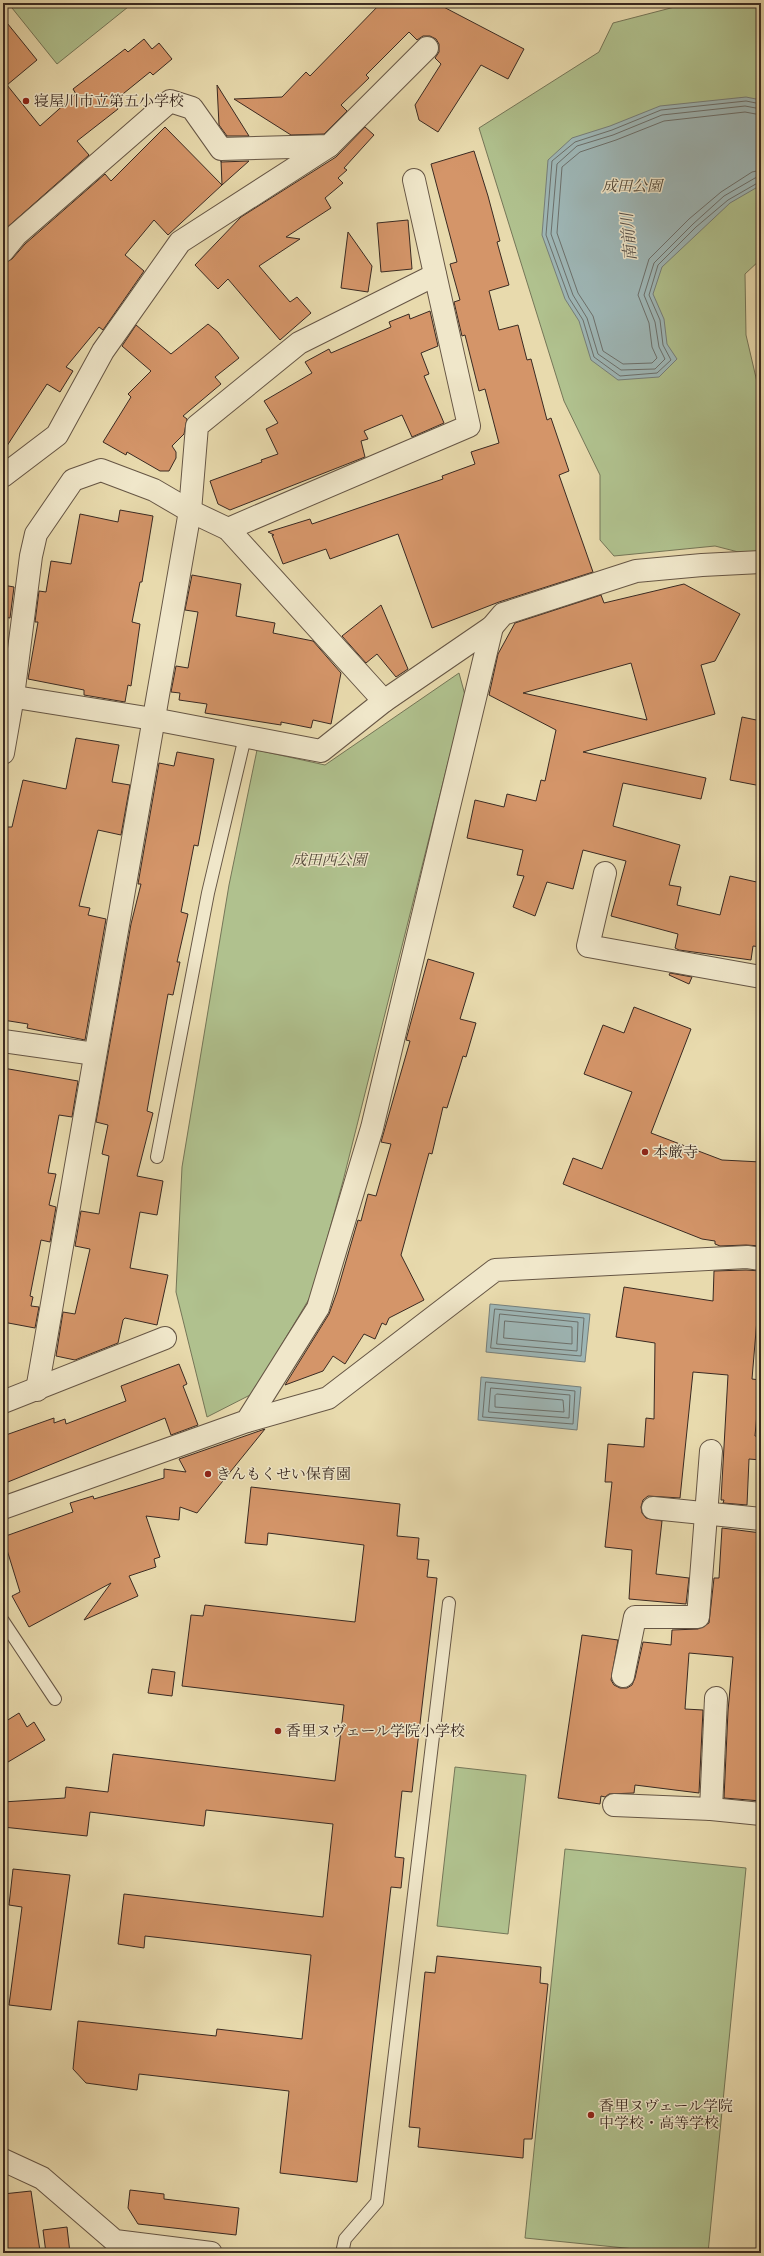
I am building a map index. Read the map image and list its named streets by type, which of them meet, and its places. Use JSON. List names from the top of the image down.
{
  "water": ["南前川"],
  "parks": ["成田公園", "成田西公園"],
  "places": [
    "寝屋川市立第五小学校",
    "本厳寺",
    "きんもくせい保育園",
    "香里ヌヴェール学院小学校",
    "香里ヌヴェール学院 中学校・高等学校"
  ]
}
